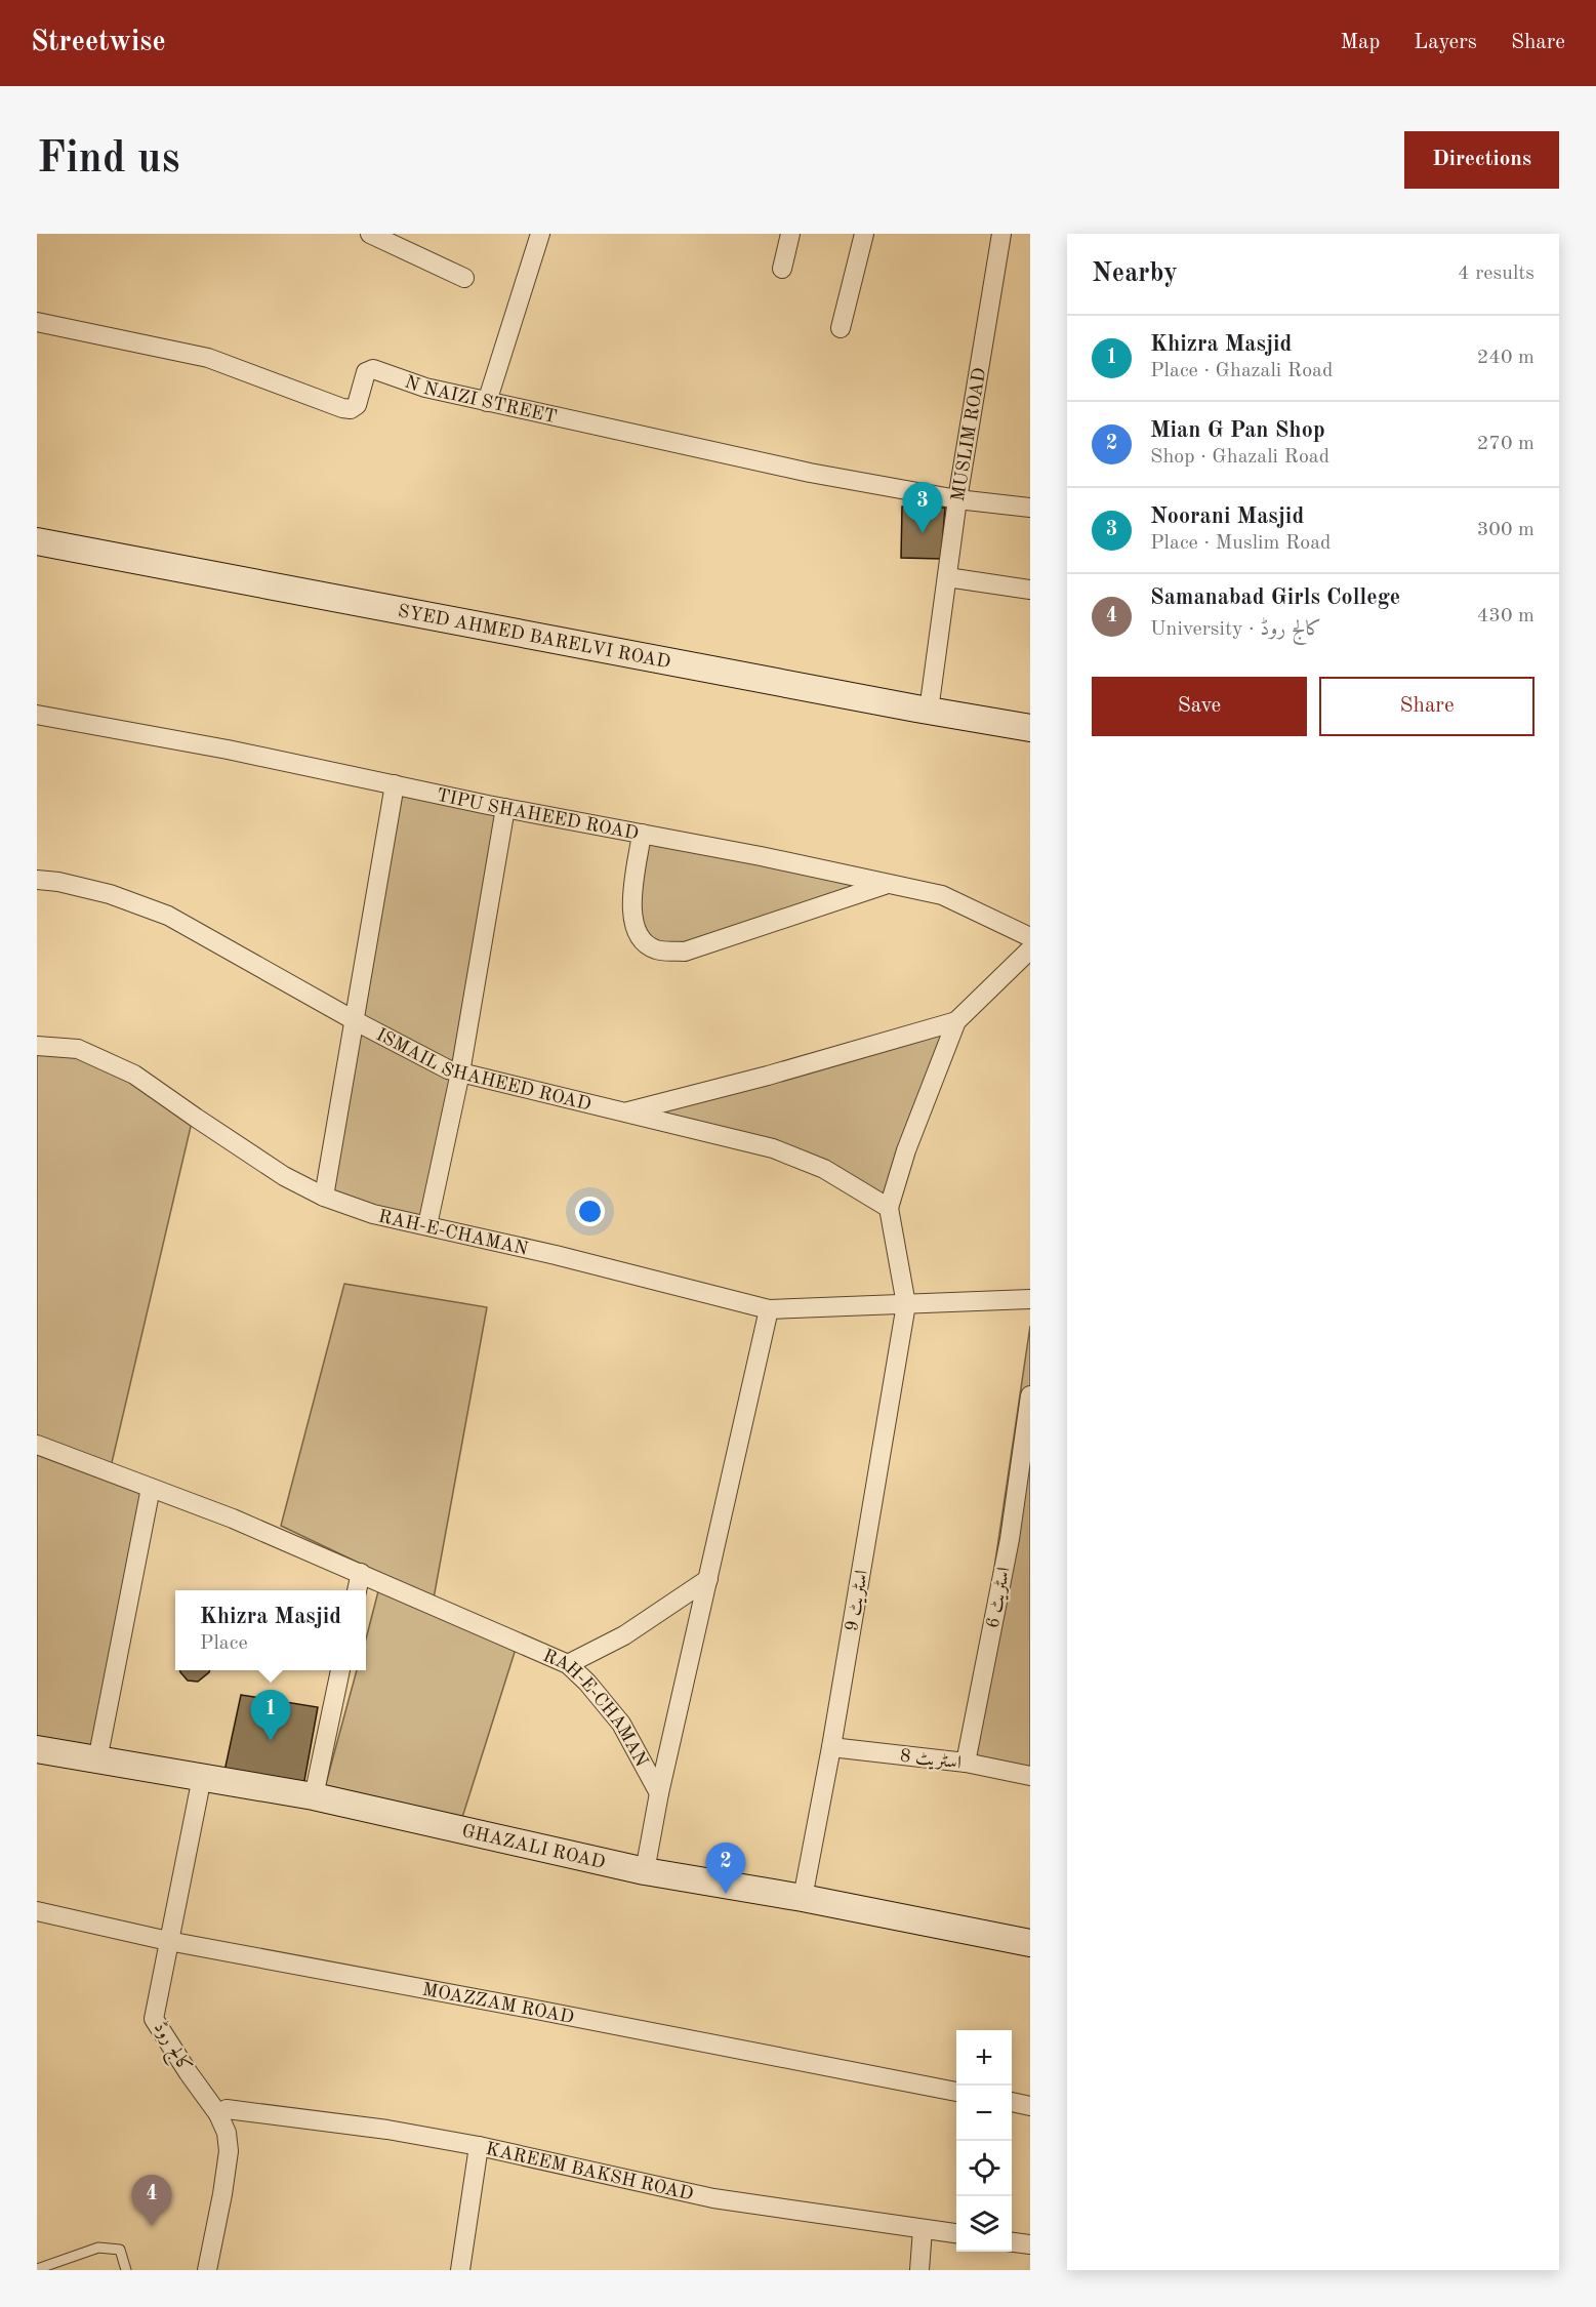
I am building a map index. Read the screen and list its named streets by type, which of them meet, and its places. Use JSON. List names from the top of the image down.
{
  "streets": {
    "main road": ["SYED AHMED BARELVI ROAD", "GHAZALI ROAD"],
    "street": [
      "N NAIZI STREET",
      "MUSLIM ROAD",
      "TIPU SHAHEED ROAD",
      "ISMAIL SHAHEED ROAD",
      "RAH-E-CHAMAN",
      "اسٹریٹ 6",
      "اسٹریٹ 9",
      "اسٹریٹ 8",
      "MOAZZAM ROAD",
      "کالج روڈ",
      "KAREEM BAKSH ROAD"
    ]
  },
  "crossings": [
    ["N NAIZI STREET", "MUSLIM ROAD"],
    ["MUSLIM ROAD", "SYED AHMED BARELVI ROAD"],
    ["RAH-E-CHAMAN", "اسٹریٹ 9"],
    ["اسٹریٹ 6", "اسٹریٹ 8"],
    ["اسٹریٹ 9", "اسٹریٹ 8"],
    ["اسٹریٹ 9", "GHAZALI ROAD"],
    ["GHAZALI ROAD", "کالج روڈ"],
    ["MOAZZAM ROAD", "کالج روڈ"],
    ["کالج روڈ", "KAREEM BAKSH ROAD"]
  ],
  "page": {
    "header": "Streetwise",
    "nav": ["Map", "Layers", "Share"],
    "buttons": [
      "Directions",
      ["Save", "Share"]
    ],
    "title": "Find us",
    "heading": ["Nearby", "4 results"],
    "list": [
      {
        "mark": "1",
        "name": "Khizra Masjid",
        "note": "Place · Ghazali Road",
        "value": "240 m"
      },
      {
        "mark": "2",
        "name": "Mian G Pan Shop",
        "note": "Shop · Ghazali Road",
        "value": "270 m"
      },
      {
        "mark": "3",
        "name": "Noorani Masjid",
        "note": "Place · Muslim Road",
        "value": "300 m"
      },
      {
        "mark": "4",
        "name": "Samanabad Girls College",
        "note": "University · کالج روڈ",
        "value": "430 m"
      }
    ],
    "pins": [
      "3",
      "1",
      "2",
      "4"
    ],
    "popup": ["Khizra Masjid", "Place"],
    "map_buttons": ["+", "−"]
  }
}
